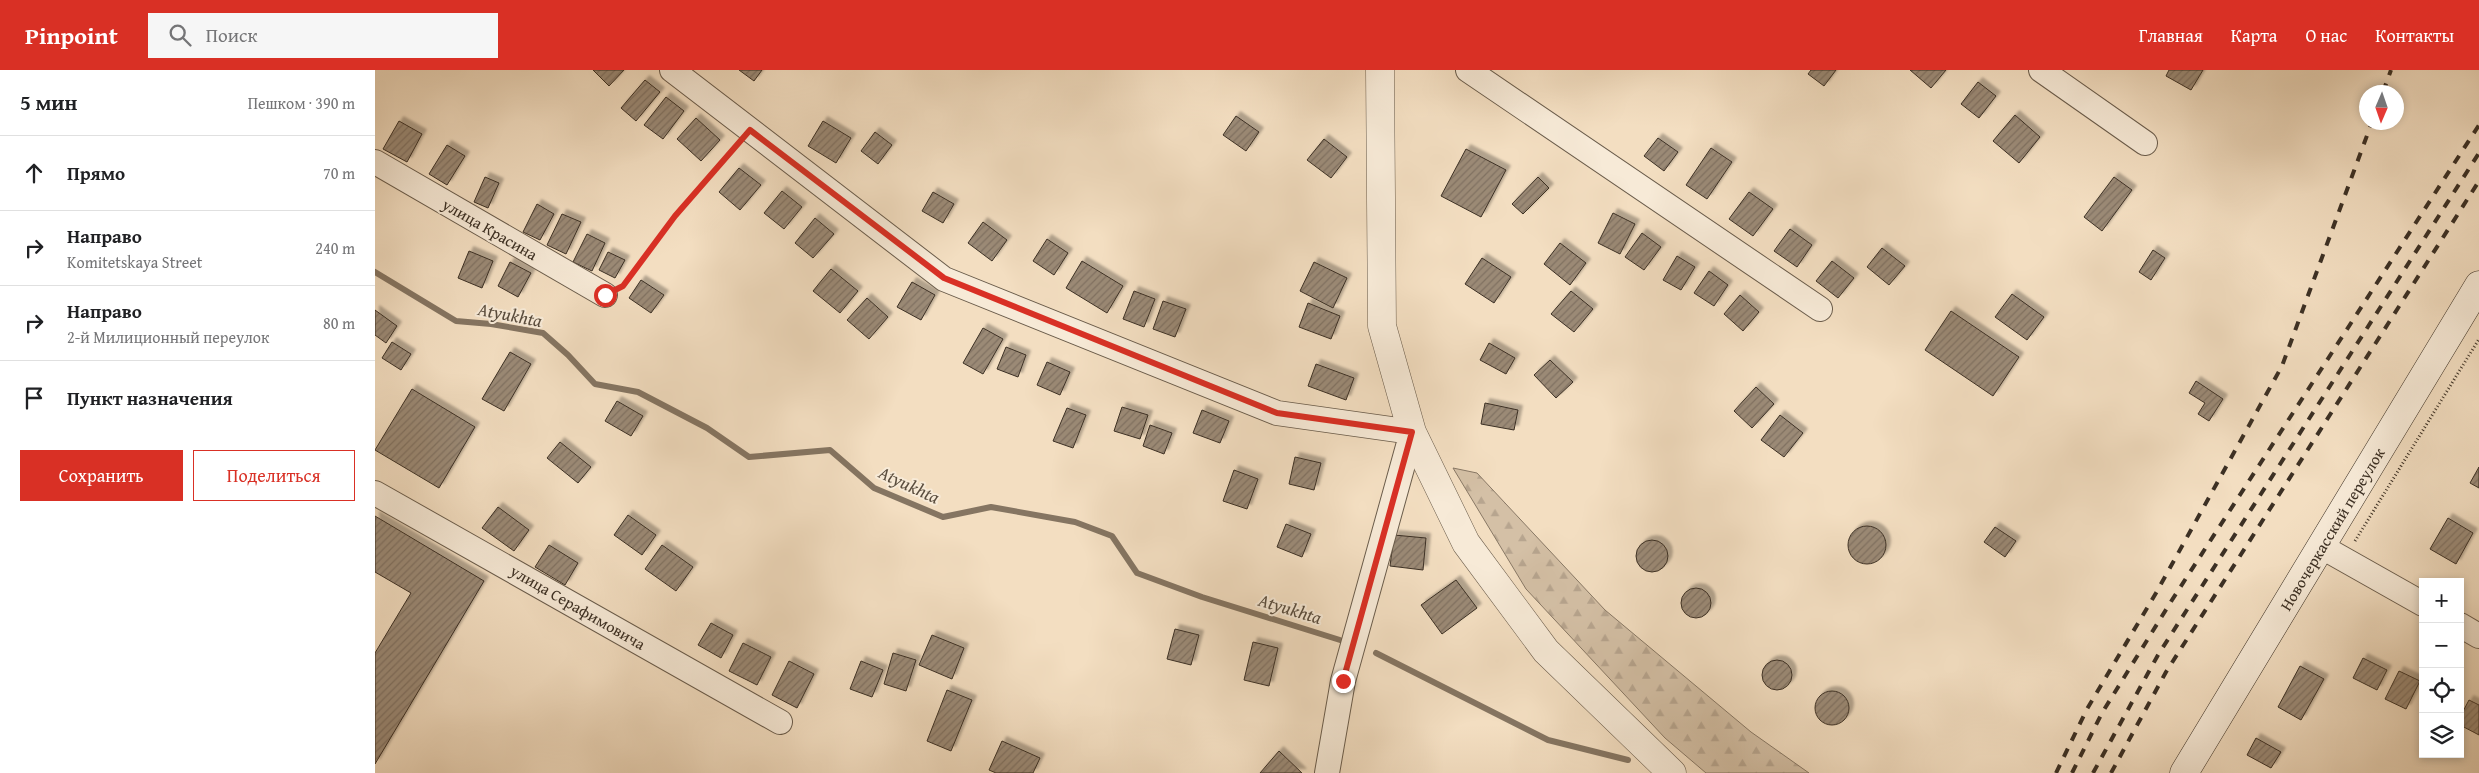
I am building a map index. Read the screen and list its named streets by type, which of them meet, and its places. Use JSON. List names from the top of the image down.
{
  "streets": {
    "street": ["улица Красина", "Новочеркасский переулок", "улица Серафимовича"]
  },
  "water": ["Atyukhta"],
  "north": "bottom",
  "page": {
    "header": "Pinpoint",
    "search": "Поиск",
    "nav": [
      "Главная",
      "Карта",
      "О нас",
      "Контакты"
    ],
    "heading": ["5 мин", "Пешком · 390 m"],
    "list": [
      ["Прямо", "70 m"],
      ["Направо", "Komitetskaya Street", "240 m"],
      ["Направо", "2-й Милиционный переулок", "80 m"],
      "Пункт назначения"
    ],
    "buttons": ["Сохранить", "Поделиться"],
    "map_buttons": ["+", "−"]
  }
}
